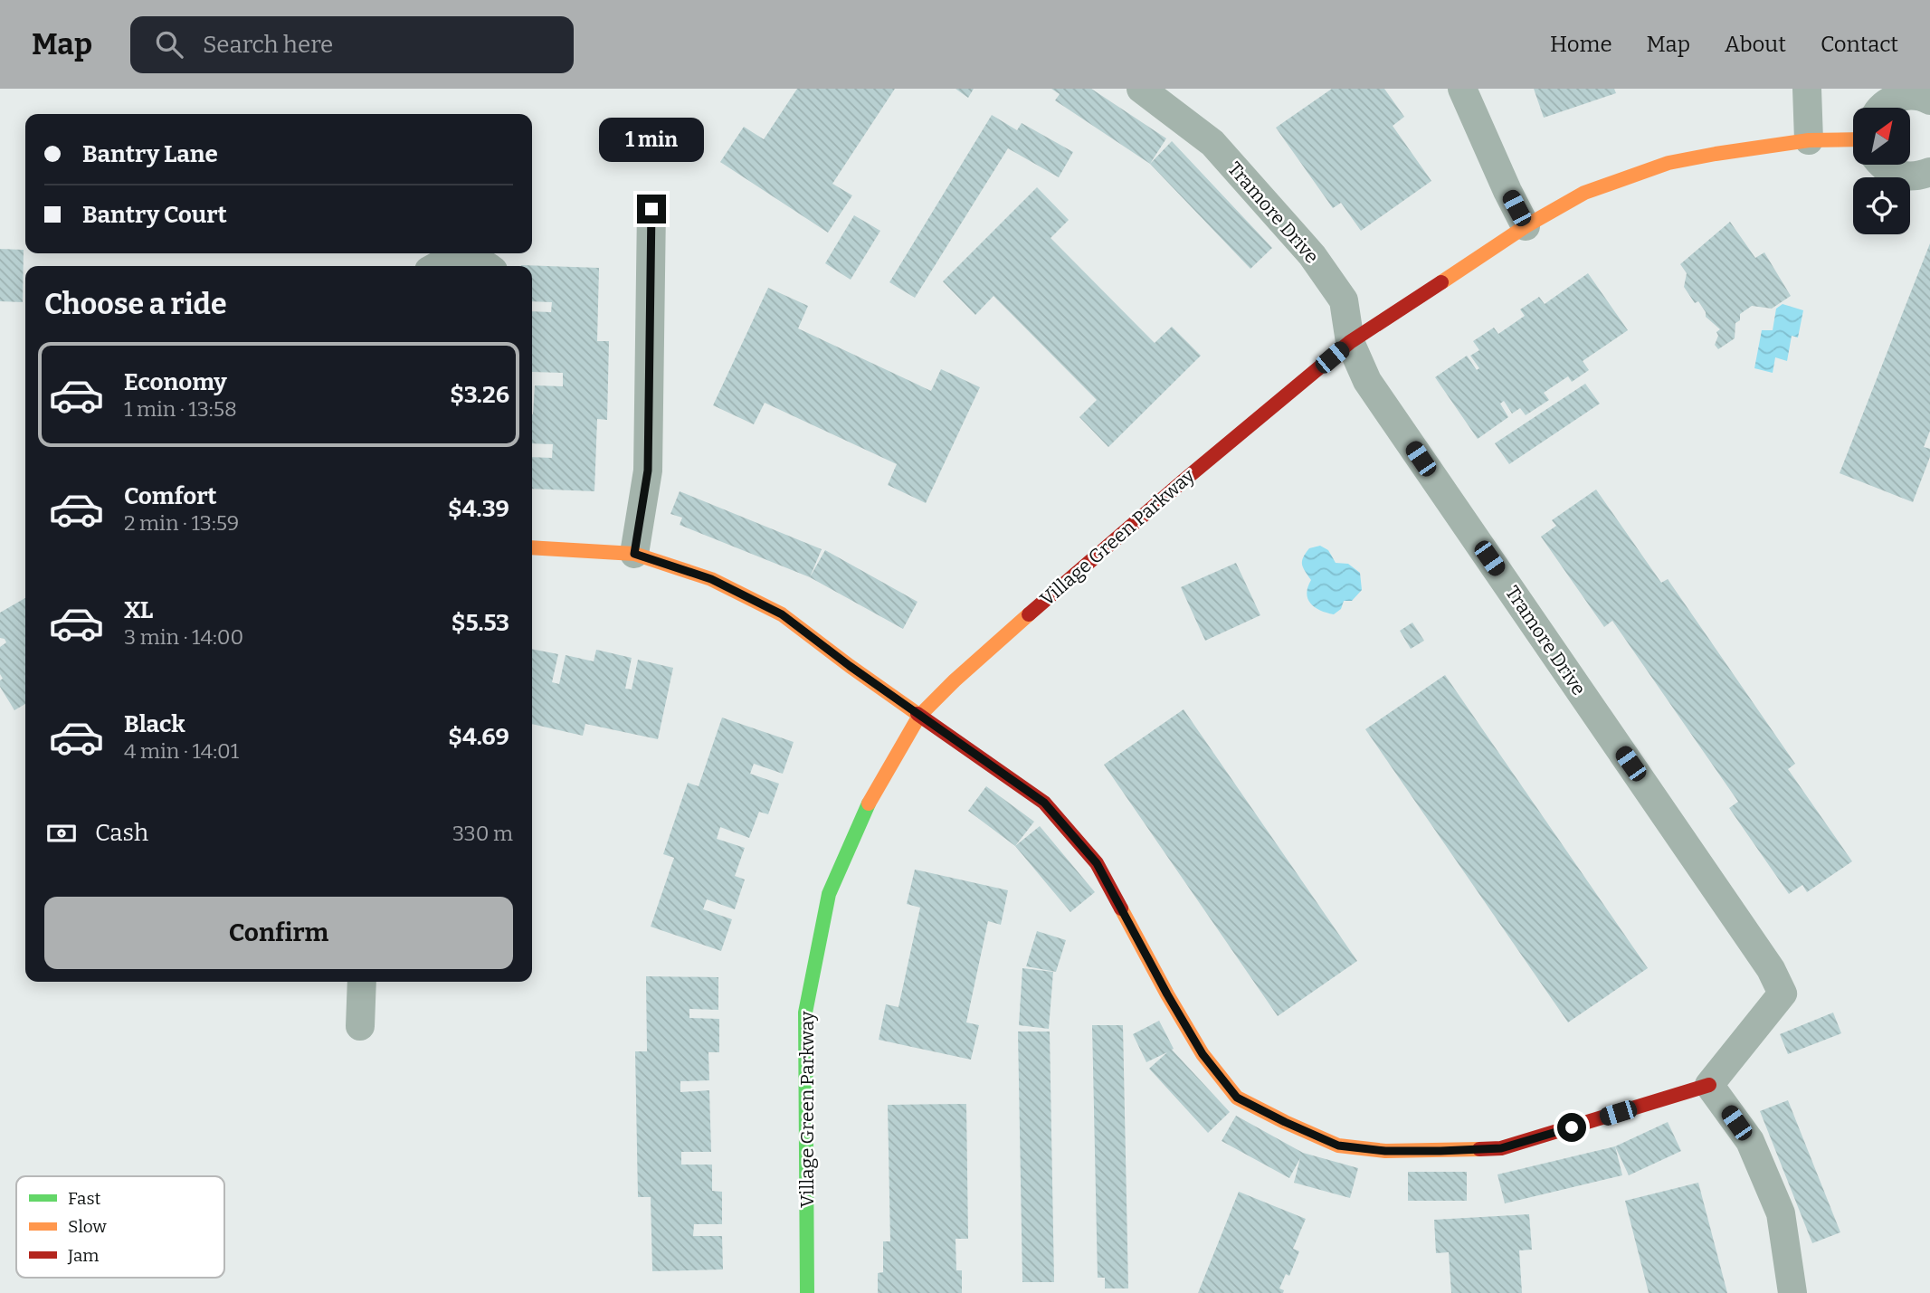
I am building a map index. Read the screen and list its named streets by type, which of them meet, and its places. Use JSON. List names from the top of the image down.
{
  "streets": {
    "street": ["Tramore Drive", "Village Green Parkway"]
  },
  "crossings": [
    ["Tramore Drive", "Village Green Parkway"]
  ],
  "legend": ["Fast", "Slow", "Jam"],
  "north": "top right",
  "page": {
    "header": "Map",
    "search": "Search here",
    "nav": [
      "Home",
      "Map",
      "About",
      "Contact"
    ],
    "banner": ["Bantry Lane", "Bantry Court"],
    "bubble": "1 min",
    "heading": "Choose a ride",
    "list": [
      {
        "name": "Economy",
        "note": "1 min · 13:58",
        "value": "$3.26"
      },
      {
        "name": "Comfort",
        "note": "2 min · 13:59",
        "value": "$4.39"
      },
      {
        "name": "XL",
        "note": "3 min · 14:00",
        "value": "$5.53"
      },
      {
        "name": "Black",
        "note": "4 min · 14:01",
        "value": "$4.69"
      }
    ],
    "pay": ["Cash", "330 m"],
    "buttons": "Confirm"
  }
}
